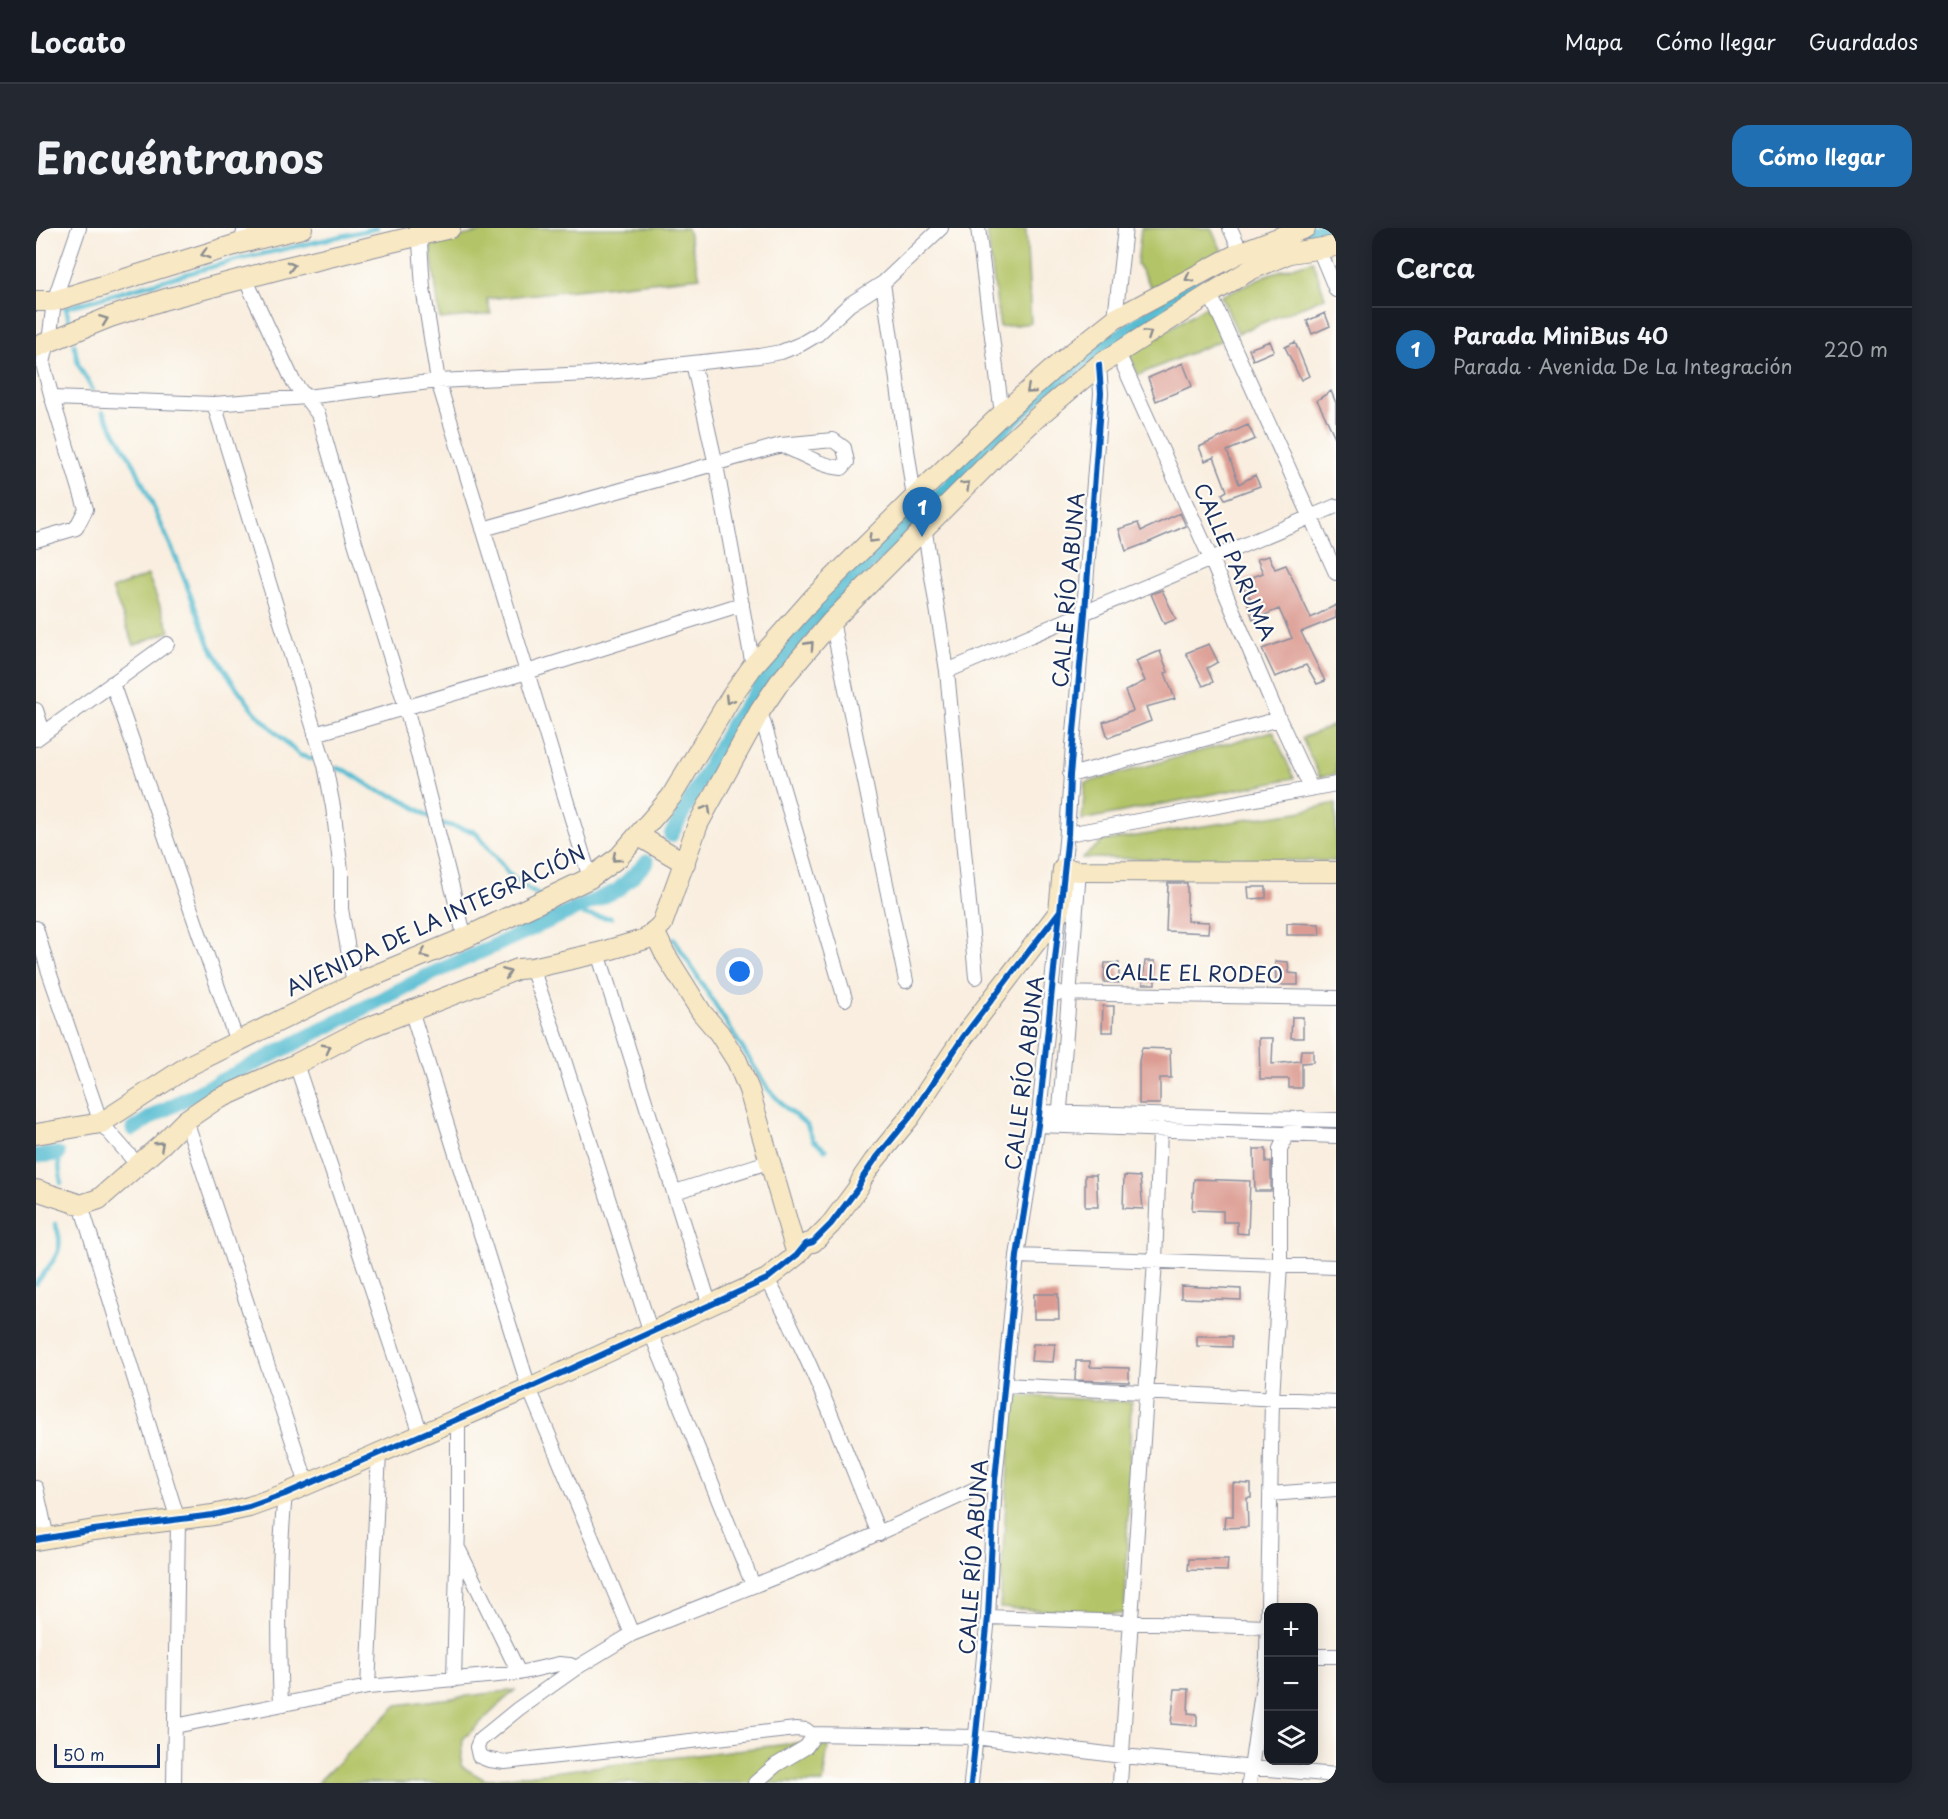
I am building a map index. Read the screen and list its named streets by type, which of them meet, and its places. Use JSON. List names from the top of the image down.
{
  "streets": {
    "main road": ["CALLE RÍO ABUNA", "AVENIDA DE LA INTEGRACIÓN"],
    "street": ["CALLE PARUMA", "CALLE EL RODEO"]
  },
  "crossings": [
    ["CALLE RÍO ABUNA", "CALLE EL RODEO"]
  ],
  "scale_bar": "50 m",
  "page": {
    "header": "Locato",
    "nav": ["Mapa", "Cómo llegar", "Guardados"],
    "title": "Encuéntranos",
    "buttons": "Cómo llegar",
    "heading": "Cerca",
    "list": [
      {
        "mark": "1",
        "name": "Parada MiniBus 40",
        "note": "Parada · Avenida De La Integración",
        "value": "220 m"
      }
    ],
    "pins": "1",
    "map_buttons": ["+", "−"],
    "scale": "50 m"
  }
}
